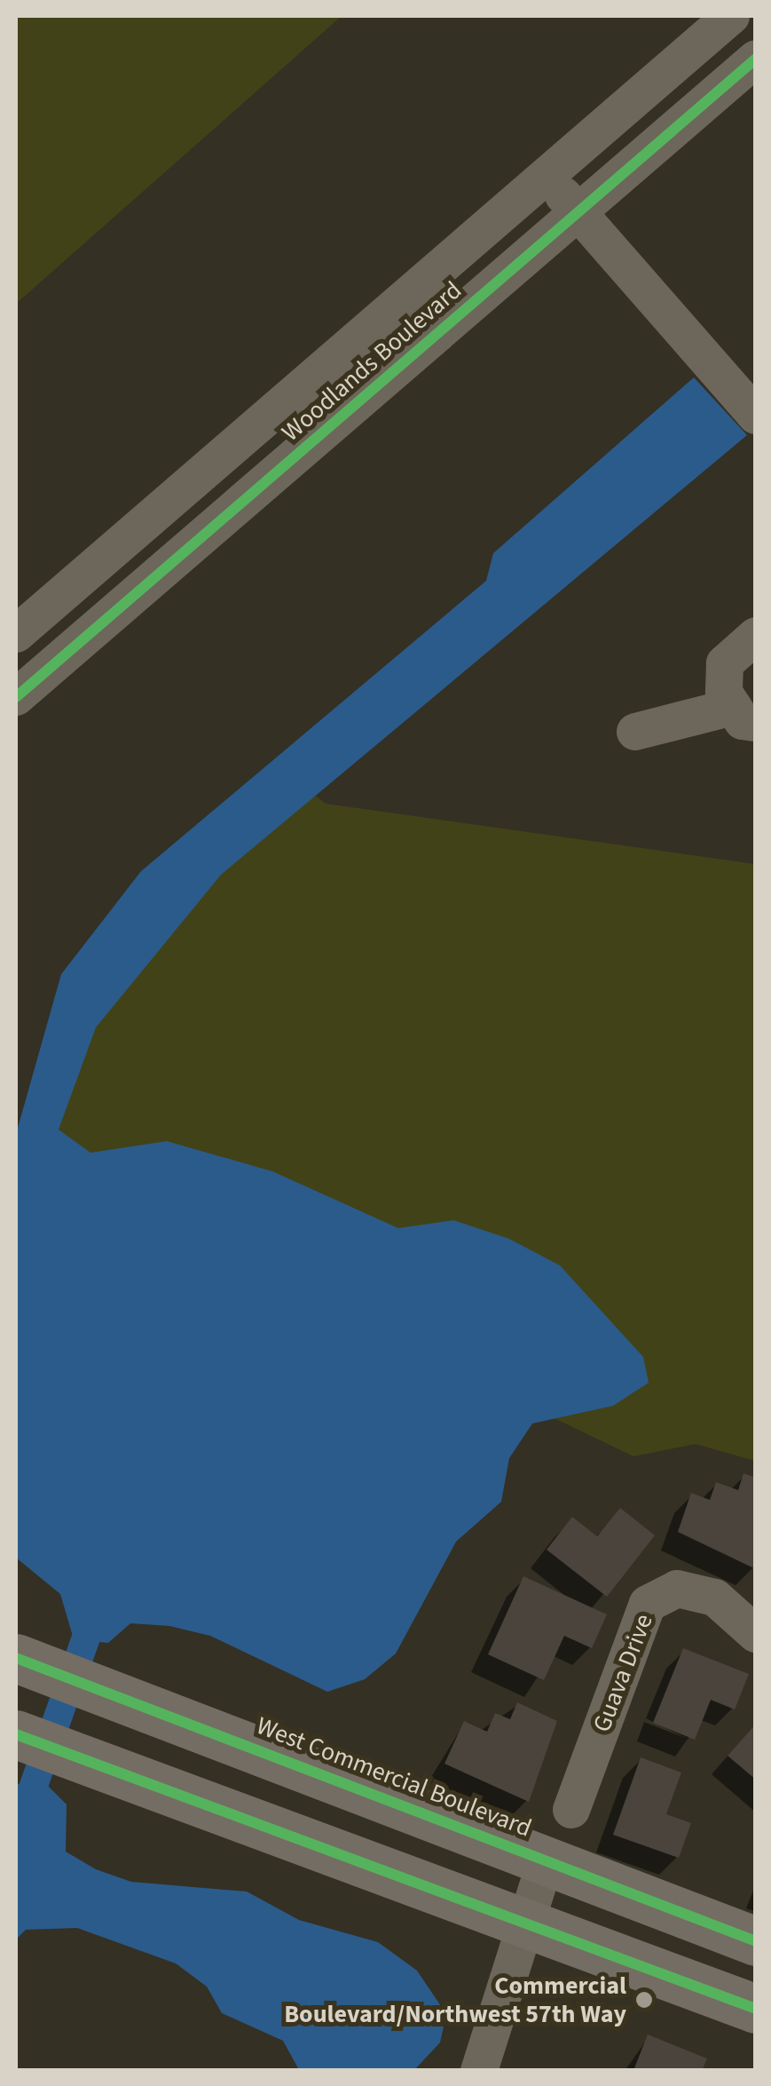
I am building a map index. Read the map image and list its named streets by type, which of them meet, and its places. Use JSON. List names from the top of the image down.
{
  "streets": {
    "highway": ["West Commercial Boulevard"],
    "street": ["Woodlands Boulevard", "Guava Drive"]
  },
  "places": ["Commercial Boulevard/Northwest 57th Way"]
}
